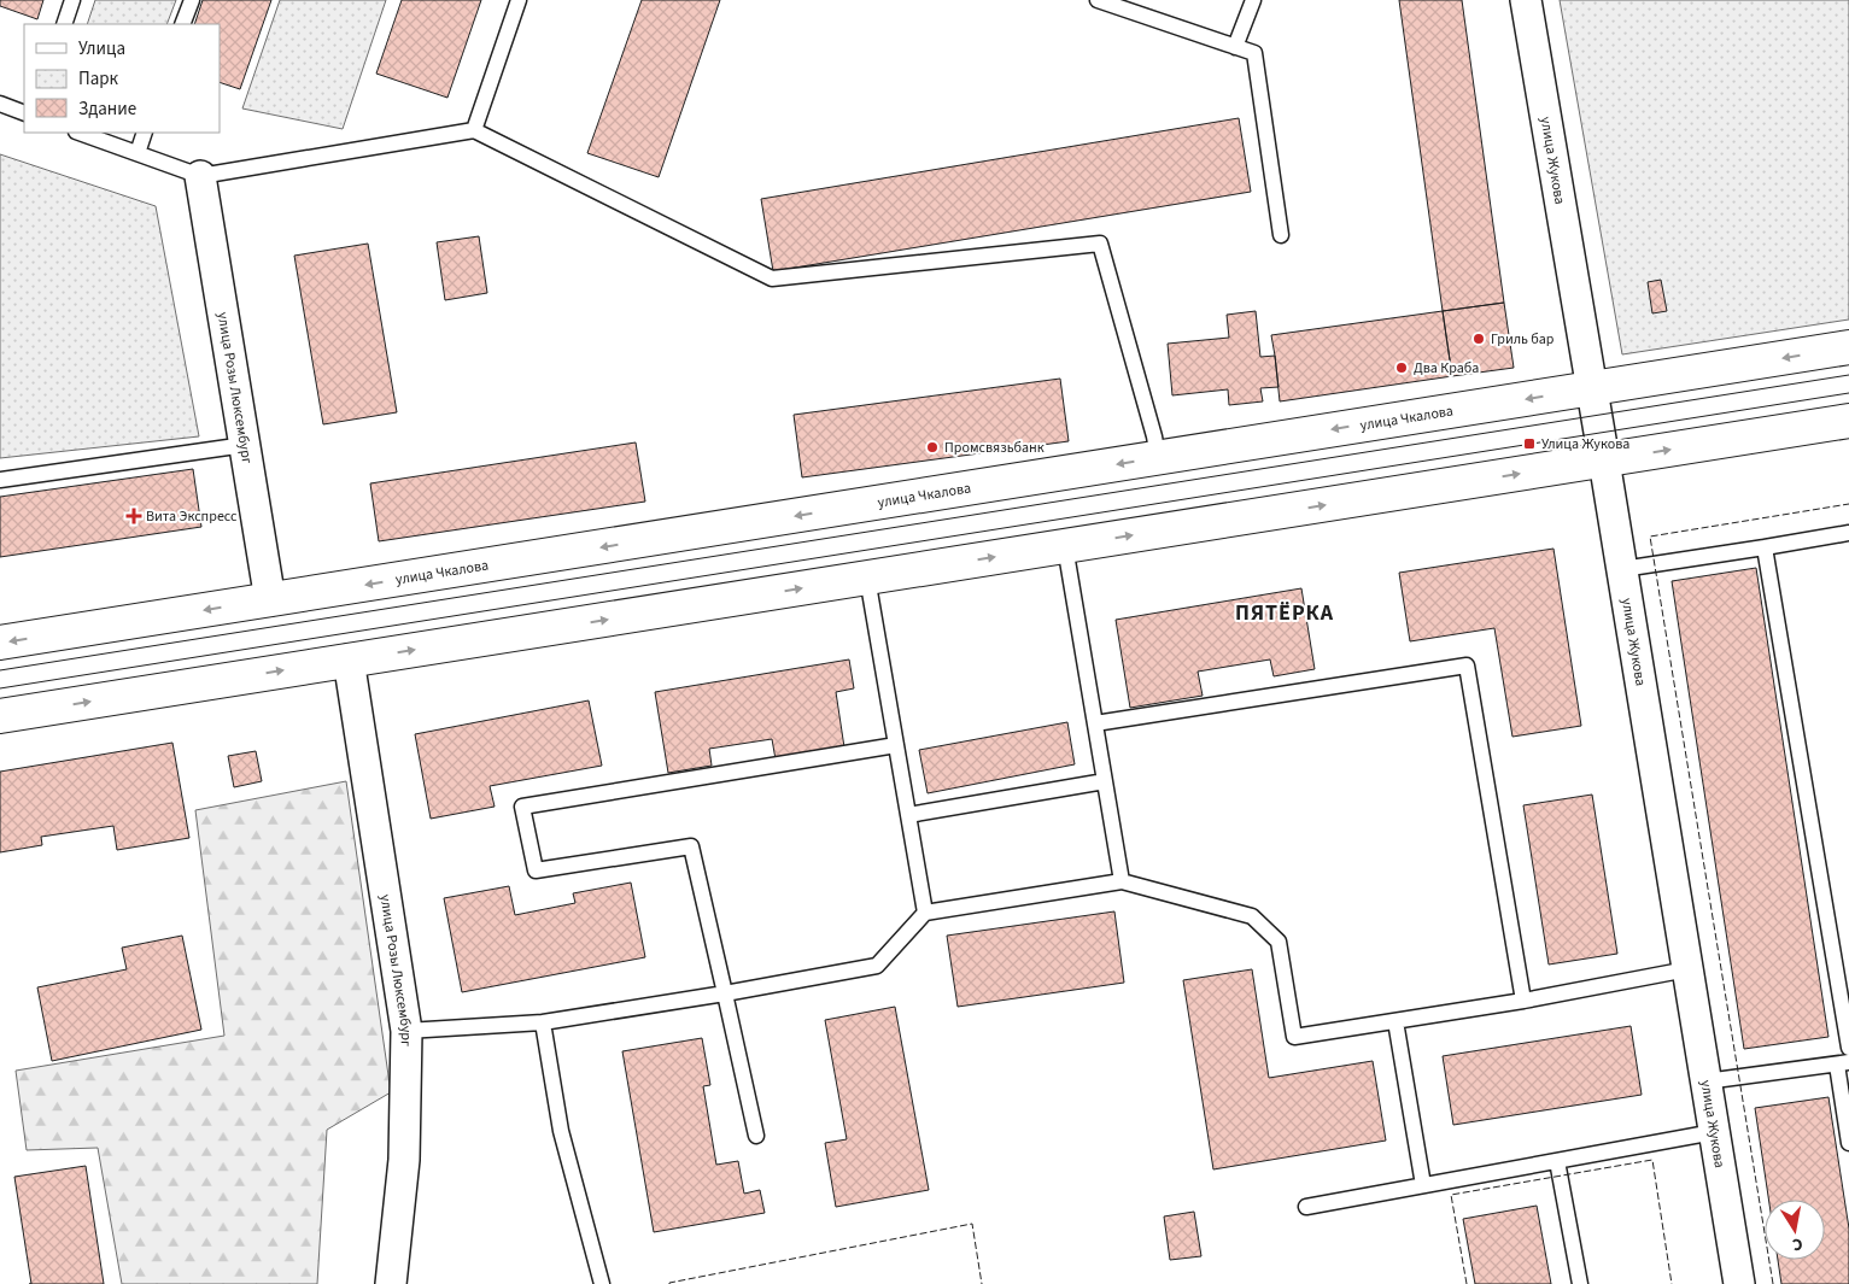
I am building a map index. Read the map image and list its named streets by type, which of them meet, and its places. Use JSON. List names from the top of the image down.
{
  "streets": {
    "main road": ["улица Чкалова"],
    "street": ["улица Жукова", "улица Розы Люксембург"]
  },
  "crossings": [
    ["улица Жукова", "улица Чкалова"],
    ["улица Розы Люксембург", "улица Чкалова"]
  ],
  "districts": ["ПЯТЁРКА"],
  "places": {
    "other": ["Гриль бар", "Два Краба", "Промсвязьбанк"],
    "transit": ["Улица Жукова"],
    "health": ["Вита Экспресс"]
  },
  "legend": ["Улица", "Парк", "Здание"],
  "north": "bottom"
}
